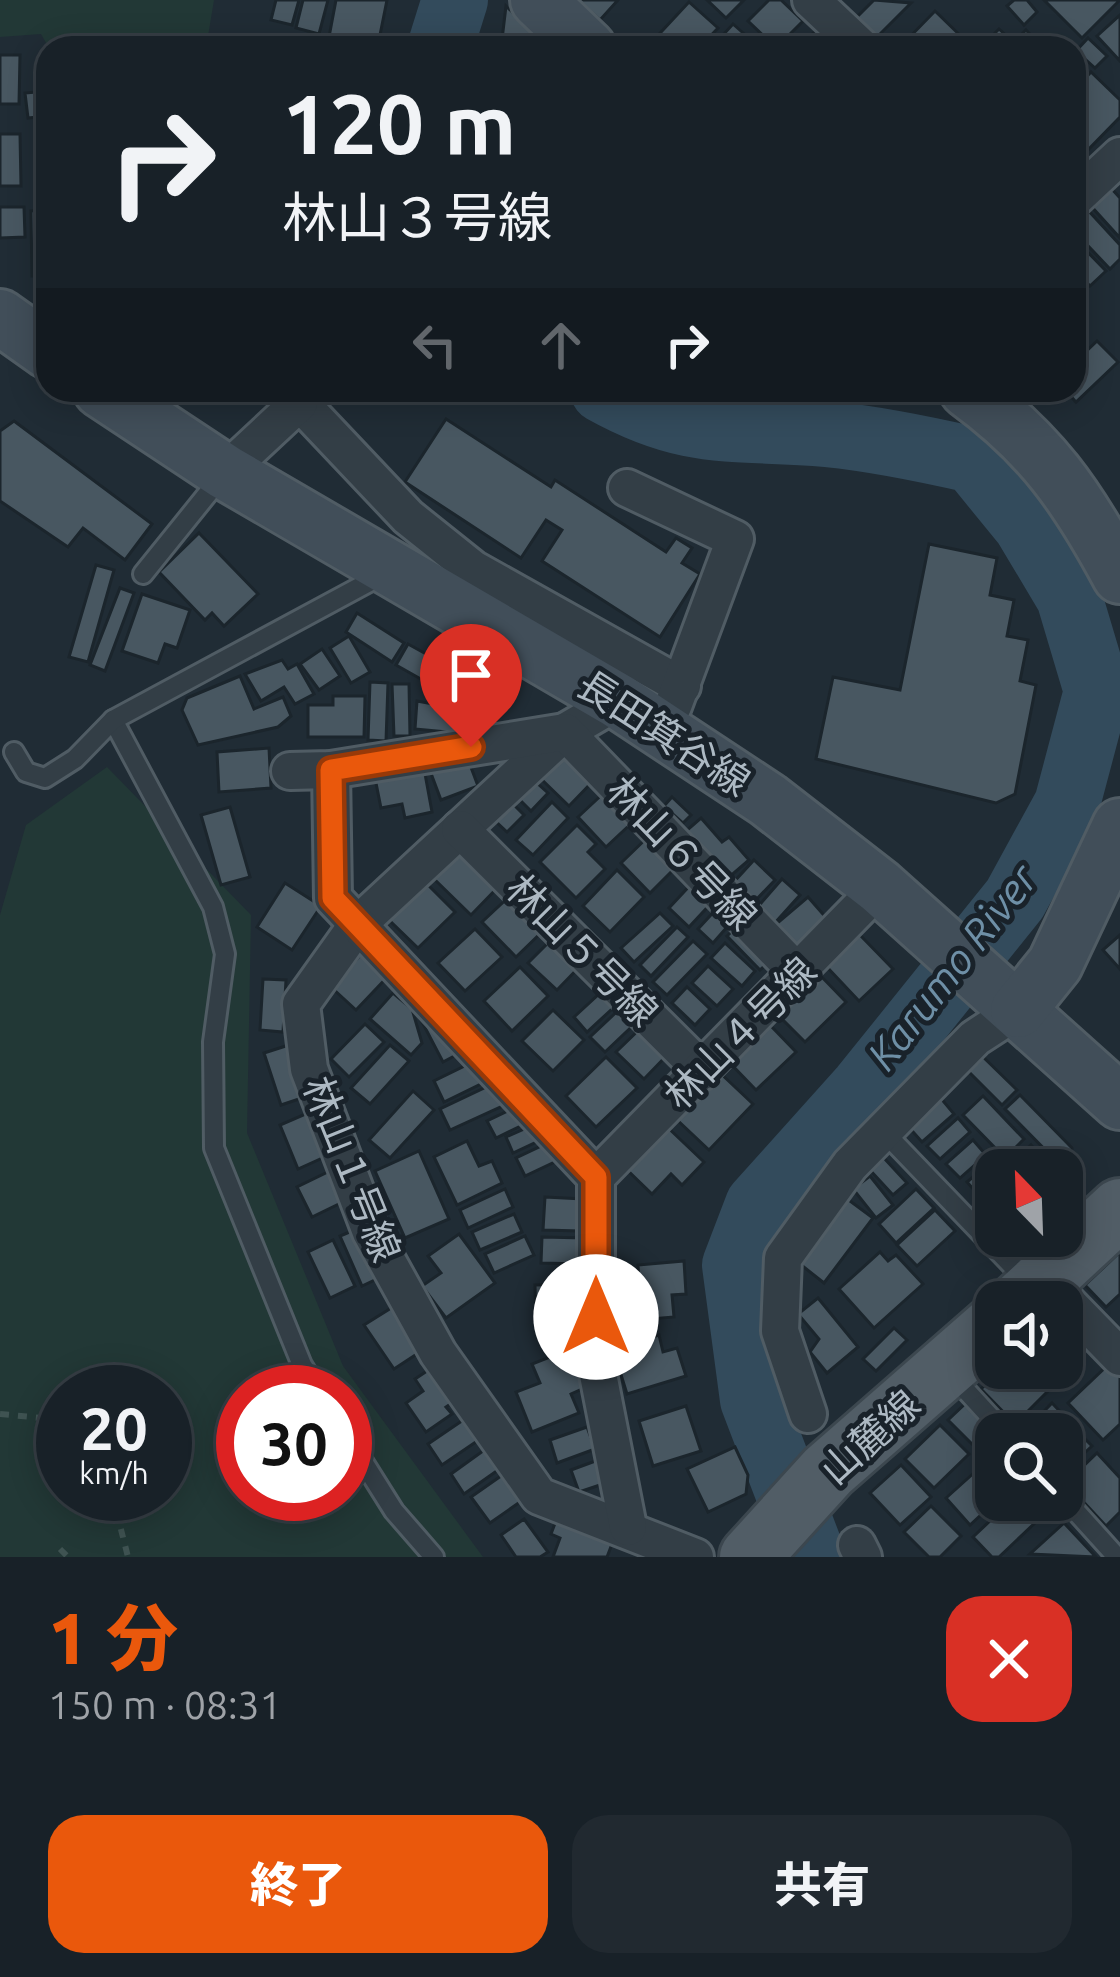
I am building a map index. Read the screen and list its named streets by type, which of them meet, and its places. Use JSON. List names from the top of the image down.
{
  "streets": {
    "main road": ["山麓線"],
    "street": [
      "長田箕谷線",
      "林山６号線",
      "林山５号線",
      "林山４号線",
      "林山１号線"
    ]
  },
  "crossings": [
    ["長田箕谷線", "林山４号線"],
    ["長田箕谷線", "林山１号線"],
    ["林山６号線", "林山４号線"],
    ["林山６号線", "林山１号線"],
    ["林山５号線", "林山４号線"],
    ["林山５号線", "林山１号線"]
  ],
  "water": ["Karumo River"],
  "north": "top left",
  "page": {
    "turn": ["120 m", "林山３号線"],
    "speed": "20 km/h",
    "limit": "30",
    "heading": ["1 分", "150 m · 08:31"],
    "buttons": ["終了", "共有"]
  }
}
